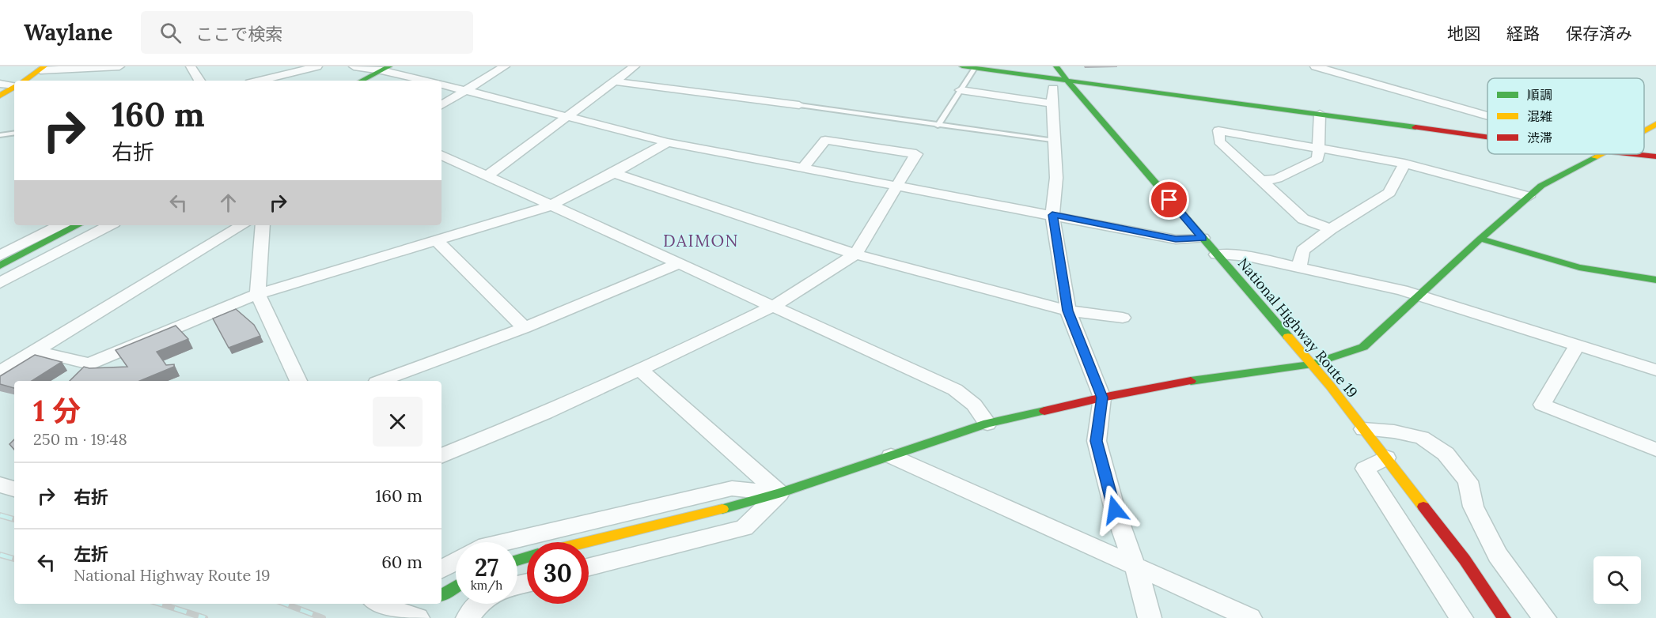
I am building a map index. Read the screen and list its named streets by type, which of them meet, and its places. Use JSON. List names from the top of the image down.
{
  "streets": {
    "main road": ["National Highway Route 19"]
  },
  "districts": ["DAIMON"],
  "legend": ["順調", "混雑", "渋滞"],
  "page": {
    "header": "Waylane",
    "search": "ここで検索",
    "nav": ["地図", "経路", "保存済み"],
    "turn": ["160 m", "右折"],
    "heading": ["1 分", "250 m · 19:48"],
    "list": [
      {
        "name": "右折",
        "value": "160 m"
      },
      {
        "name": "左折",
        "note": "National Highway Route 19",
        "value": "60 m"
      }
    ],
    "speed": "27 km/h",
    "limit": "30"
  }
}
